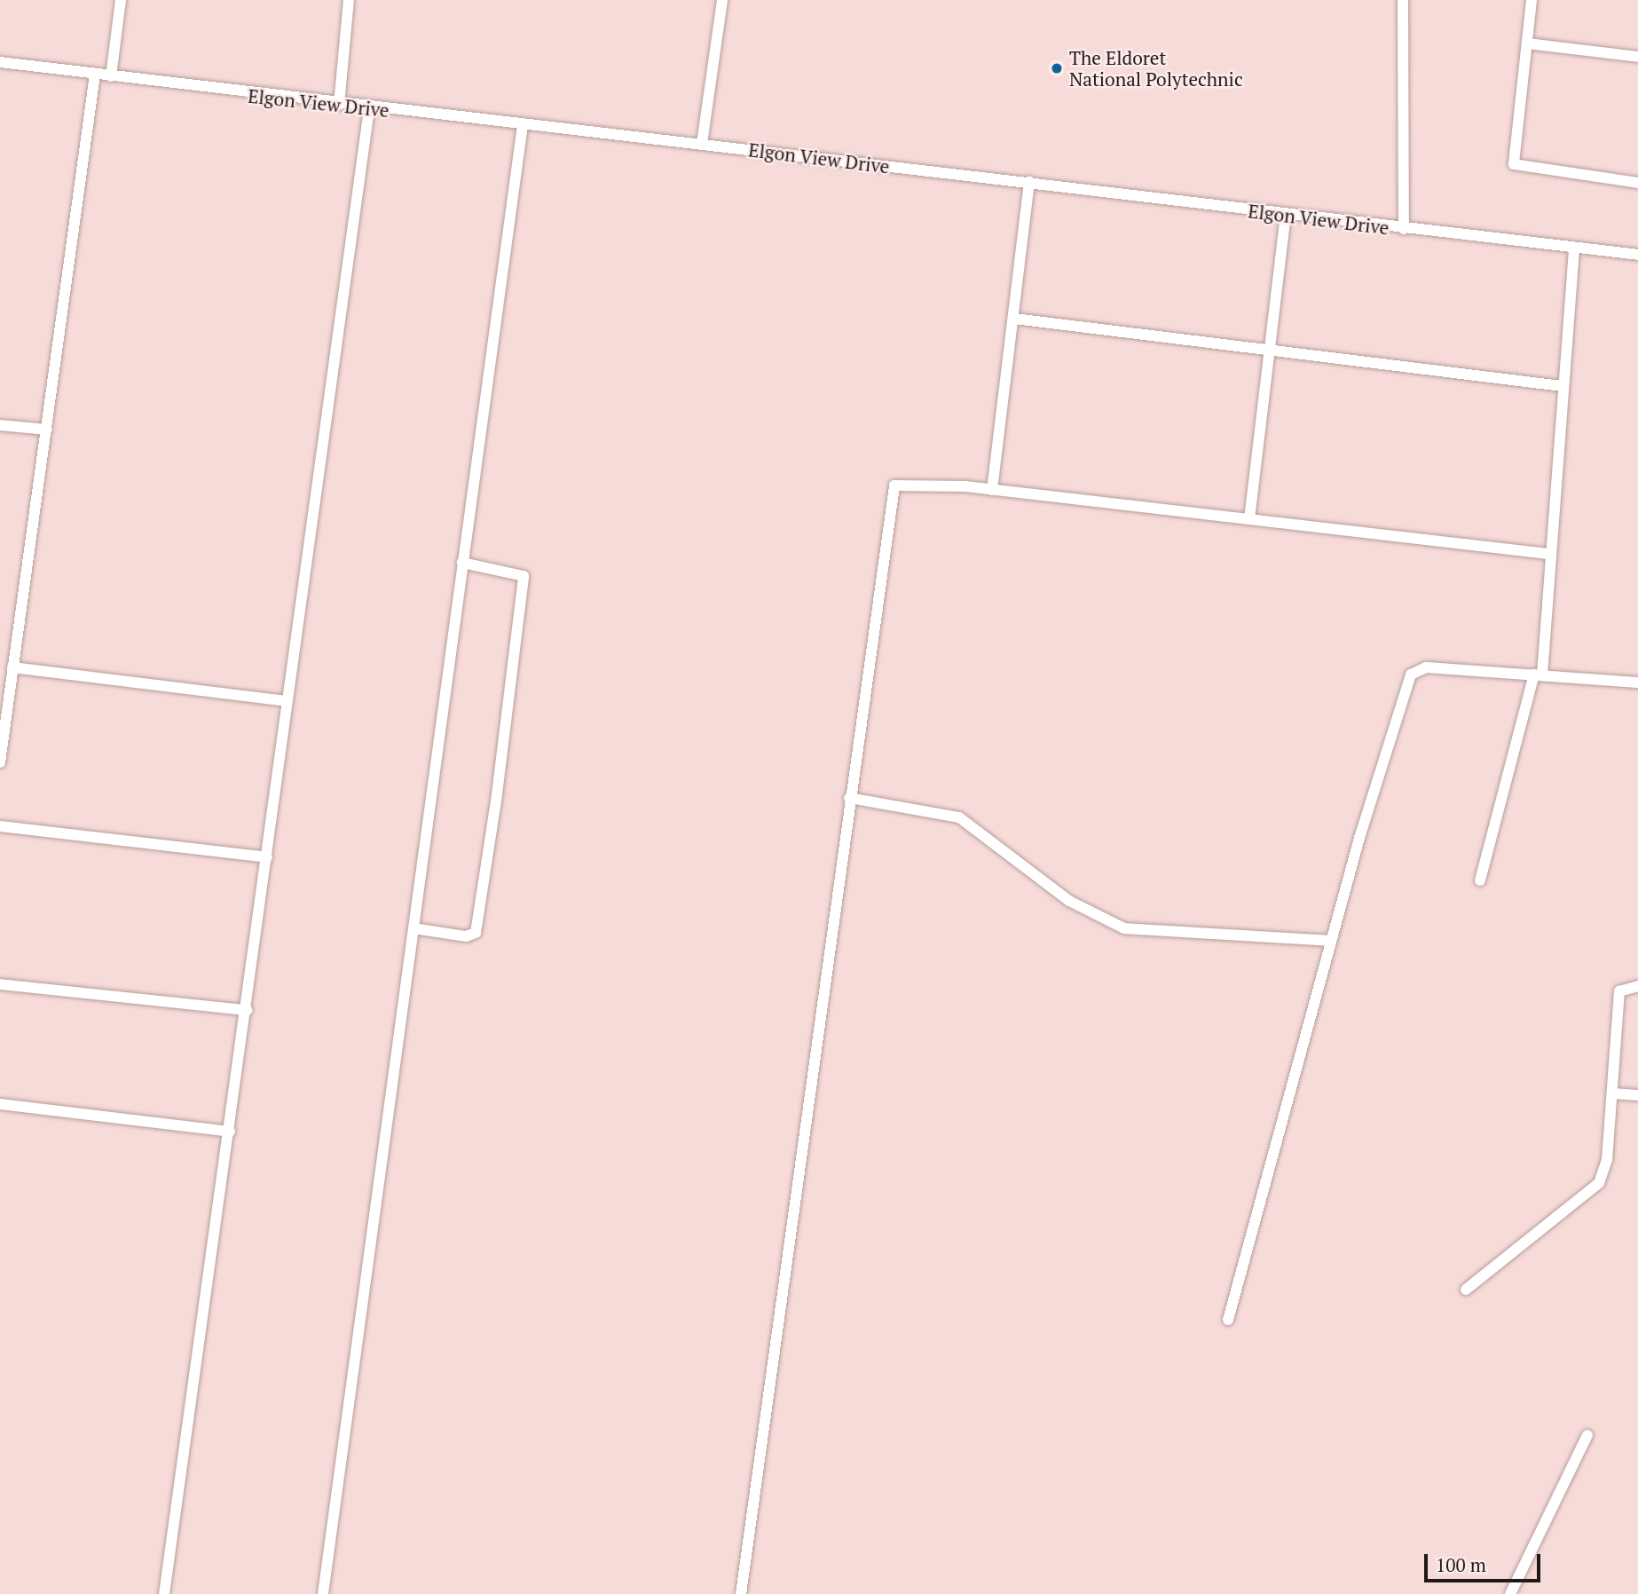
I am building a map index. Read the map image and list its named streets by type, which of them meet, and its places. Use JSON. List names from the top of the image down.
{
  "streets": {
    "street": ["Elgon View Drive"]
  },
  "places": ["The Eldoret National Polytechnic"],
  "scale_bar": "100 m"
}
